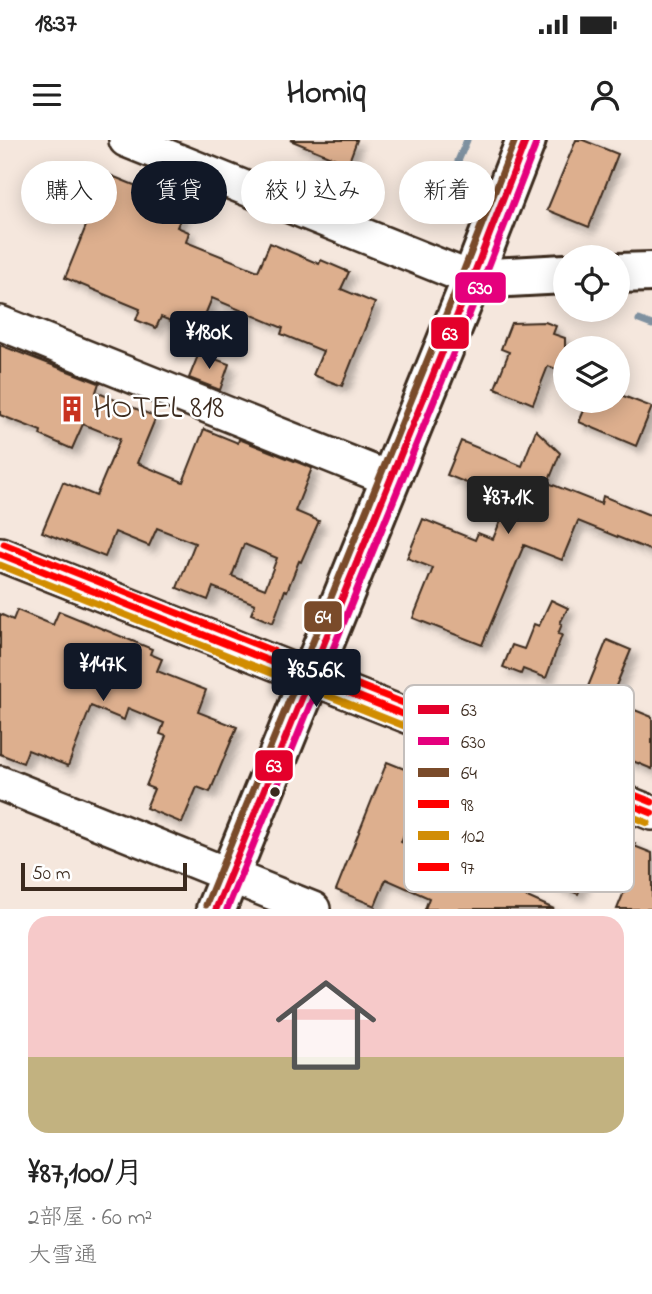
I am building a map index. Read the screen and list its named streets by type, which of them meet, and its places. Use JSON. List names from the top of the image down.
{
  "places": {
    "building": ["HOTEL 818"]
  },
  "lines": [
    "transit line 63",
    "transit line 64",
    "transit line 630",
    "transit line 97",
    "transit line 98",
    "transit line 102"
  ],
  "legend": [
    "63",
    "630",
    "64",
    "98",
    "102",
    "97"
  ],
  "scale_bar": "50 m",
  "page": {
    "status": "18:37",
    "header": "Homiq",
    "chip": [
      "購入",
      "賃貸",
      "絞り込み",
      "新着"
    ],
    "price": [
      "¥180K",
      "¥87.1K",
      "¥147K",
      "¥85.6K"
    ],
    "scale": "50 m",
    "list": [
      {
        "name": "¥87,100/月",
        "note": "2部屋 · 60 m² · 大雪通"
      }
    ]
  }
}
